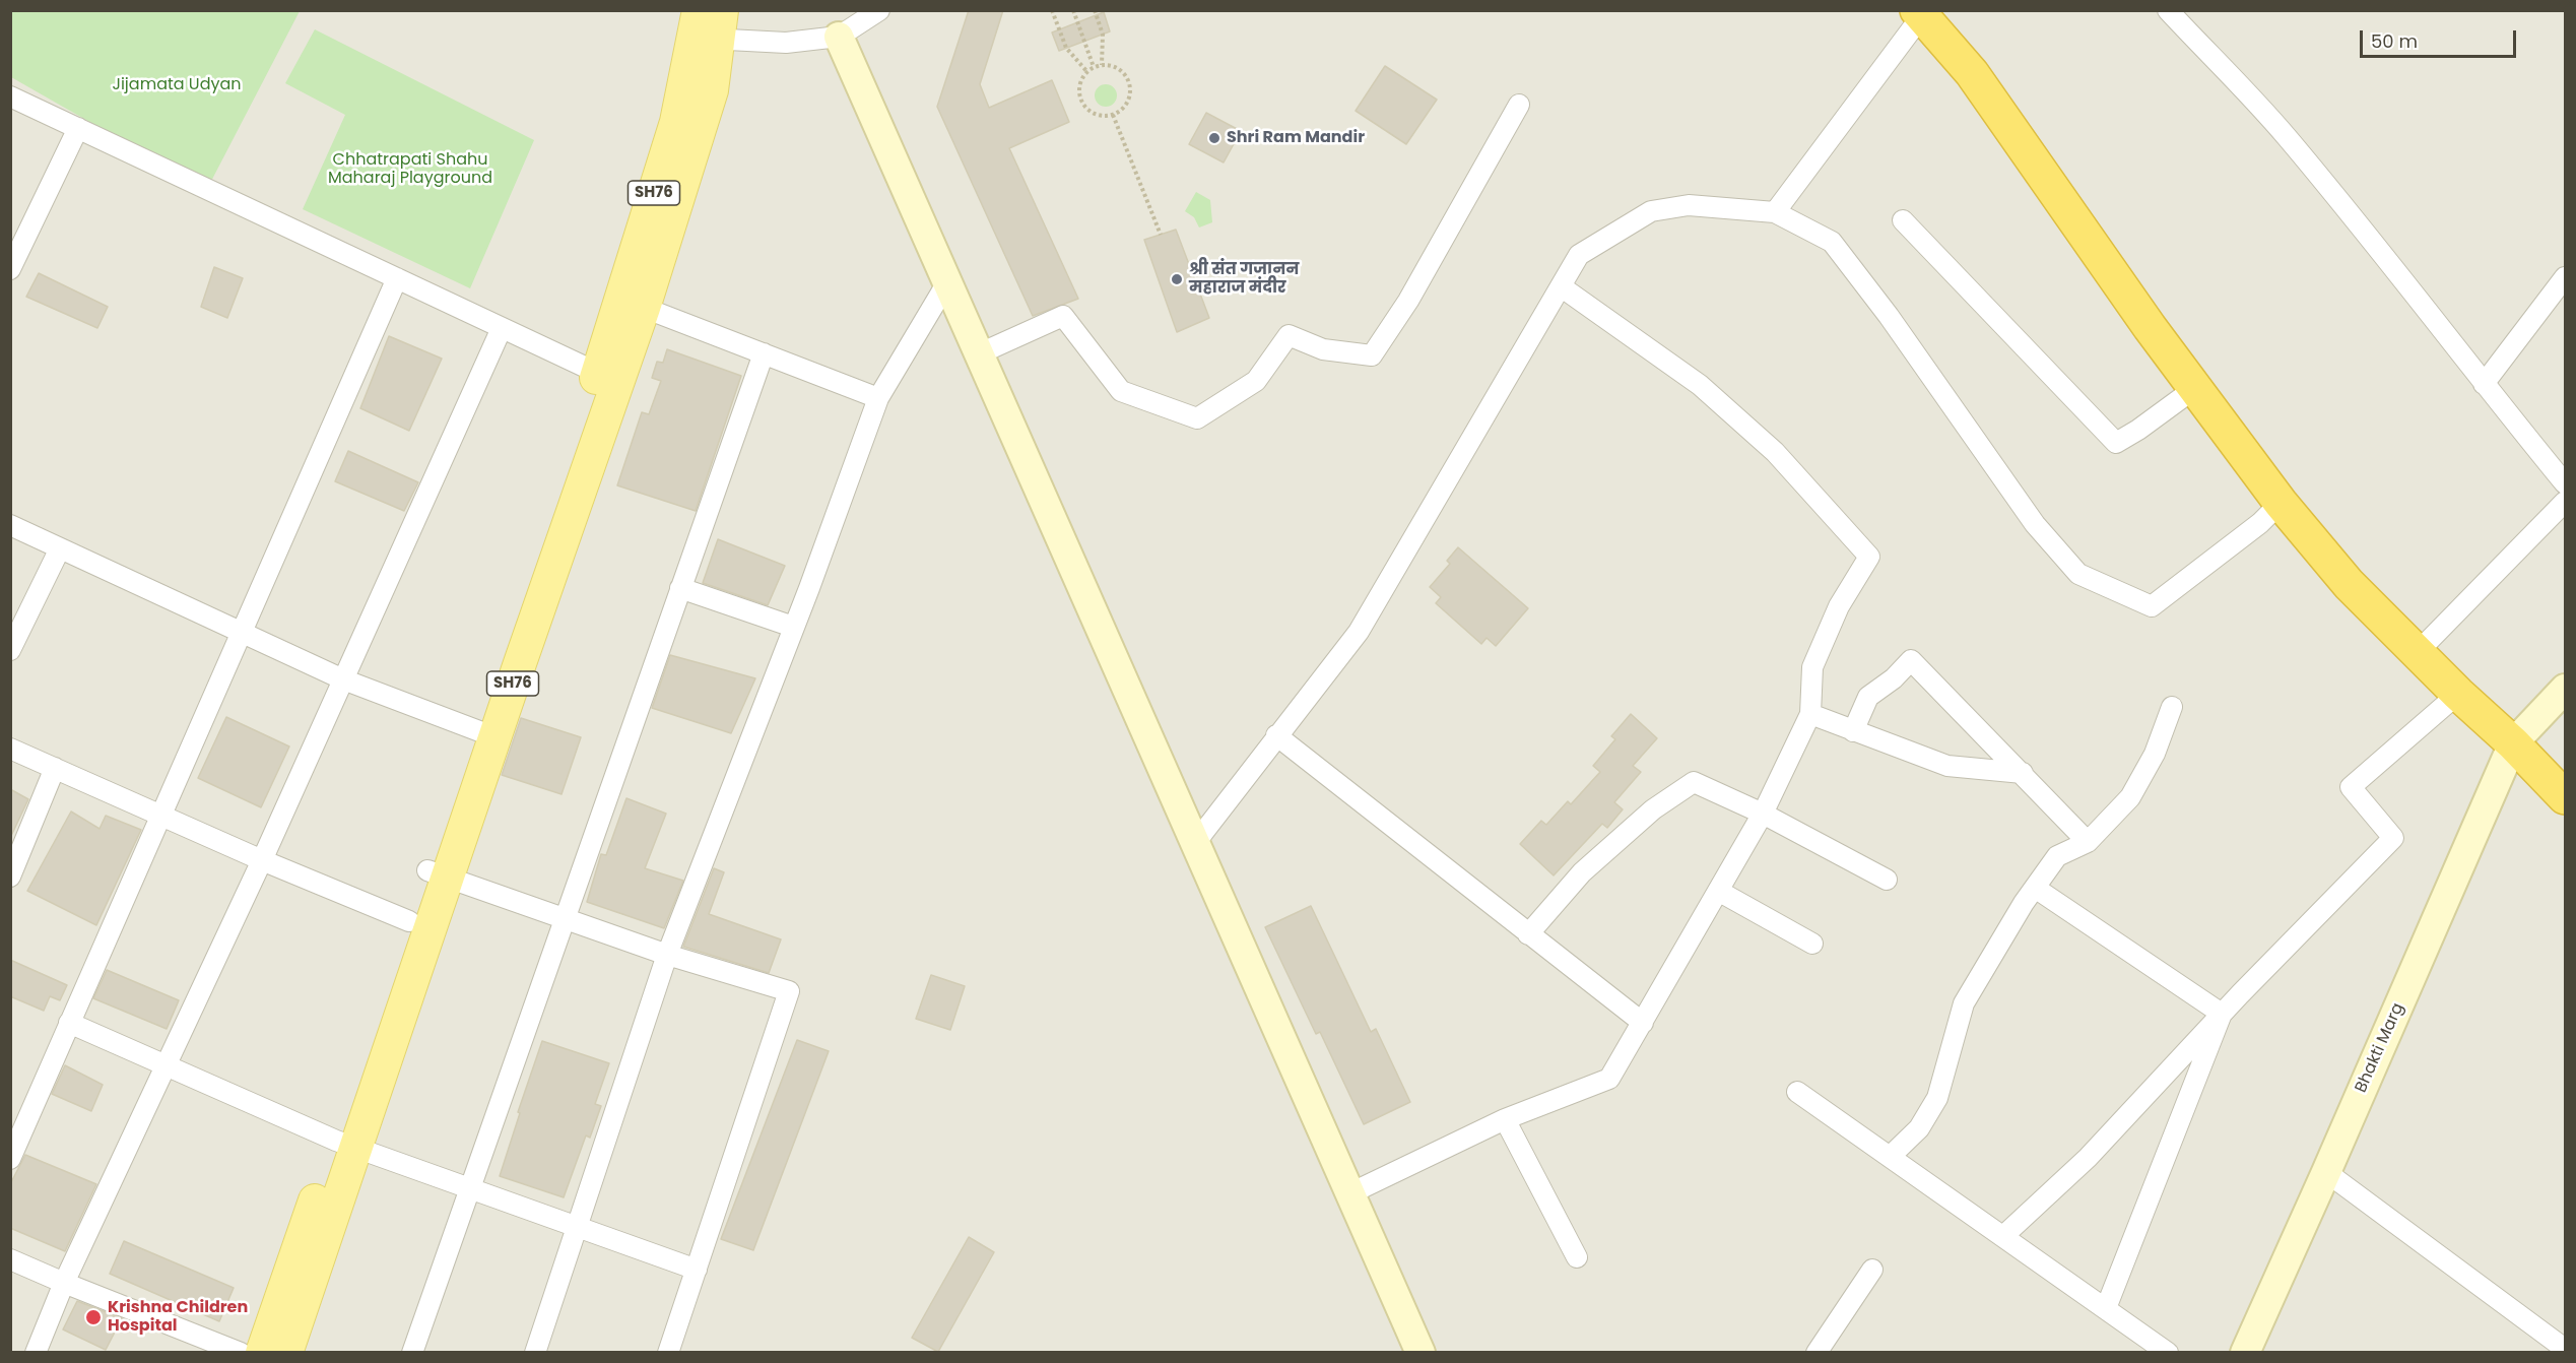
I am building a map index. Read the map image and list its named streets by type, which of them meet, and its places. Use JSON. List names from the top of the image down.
{
  "streets": {
    "main road": ["SH76"],
    "street": ["Bhakti Marg"]
  },
  "parks": ["Jijamata Udyan", "Chhatrapati Shahu Maharaj Playground"],
  "places": ["Shri Ram Mandir", "श्री संंत गजानन महाराज मंदीर", "Krishna Children Hospital"],
  "scale_bar": "50 m"
}
